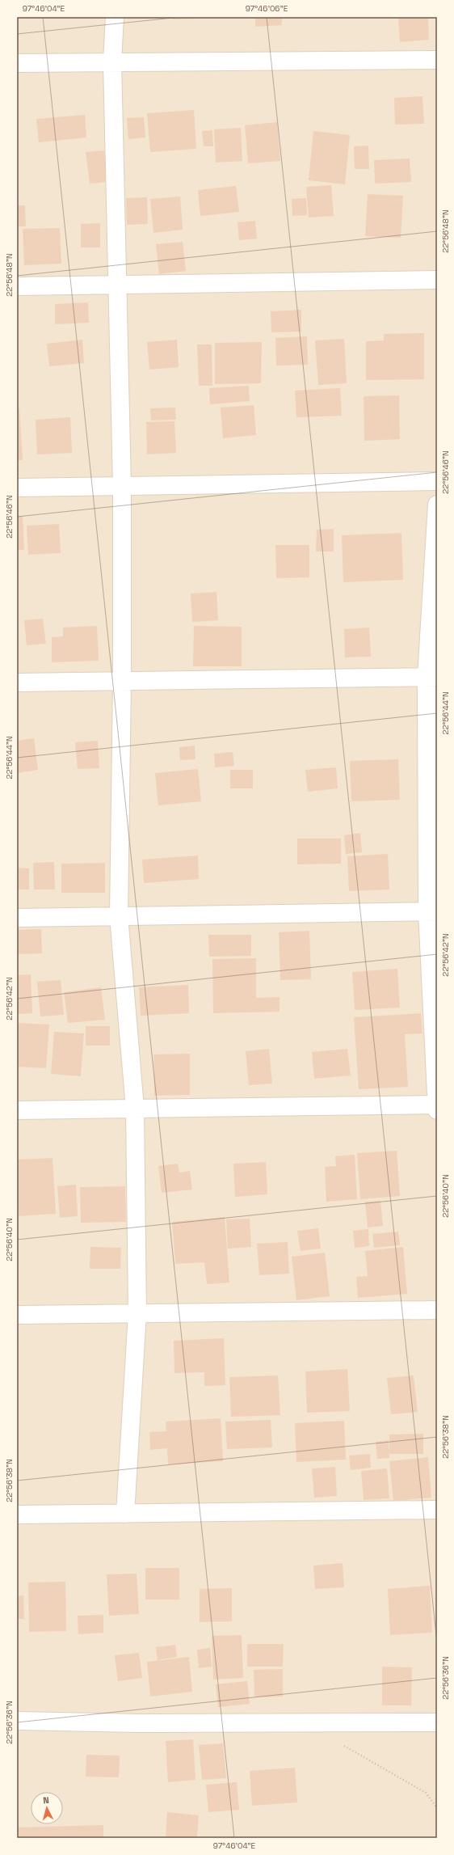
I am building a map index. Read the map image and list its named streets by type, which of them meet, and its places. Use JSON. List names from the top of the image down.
{
  "north": "top",
  "coordinates": [
    "97°46'04\"E",
    "97°46'06\"E",
    "22°56'48\"N",
    "22°56'46\"N",
    "22°56'44\"N",
    "22°56'42\"N",
    "22°56'40\"N",
    "22°56'38\"N",
    "22°56'36\"N"
  ]
}
